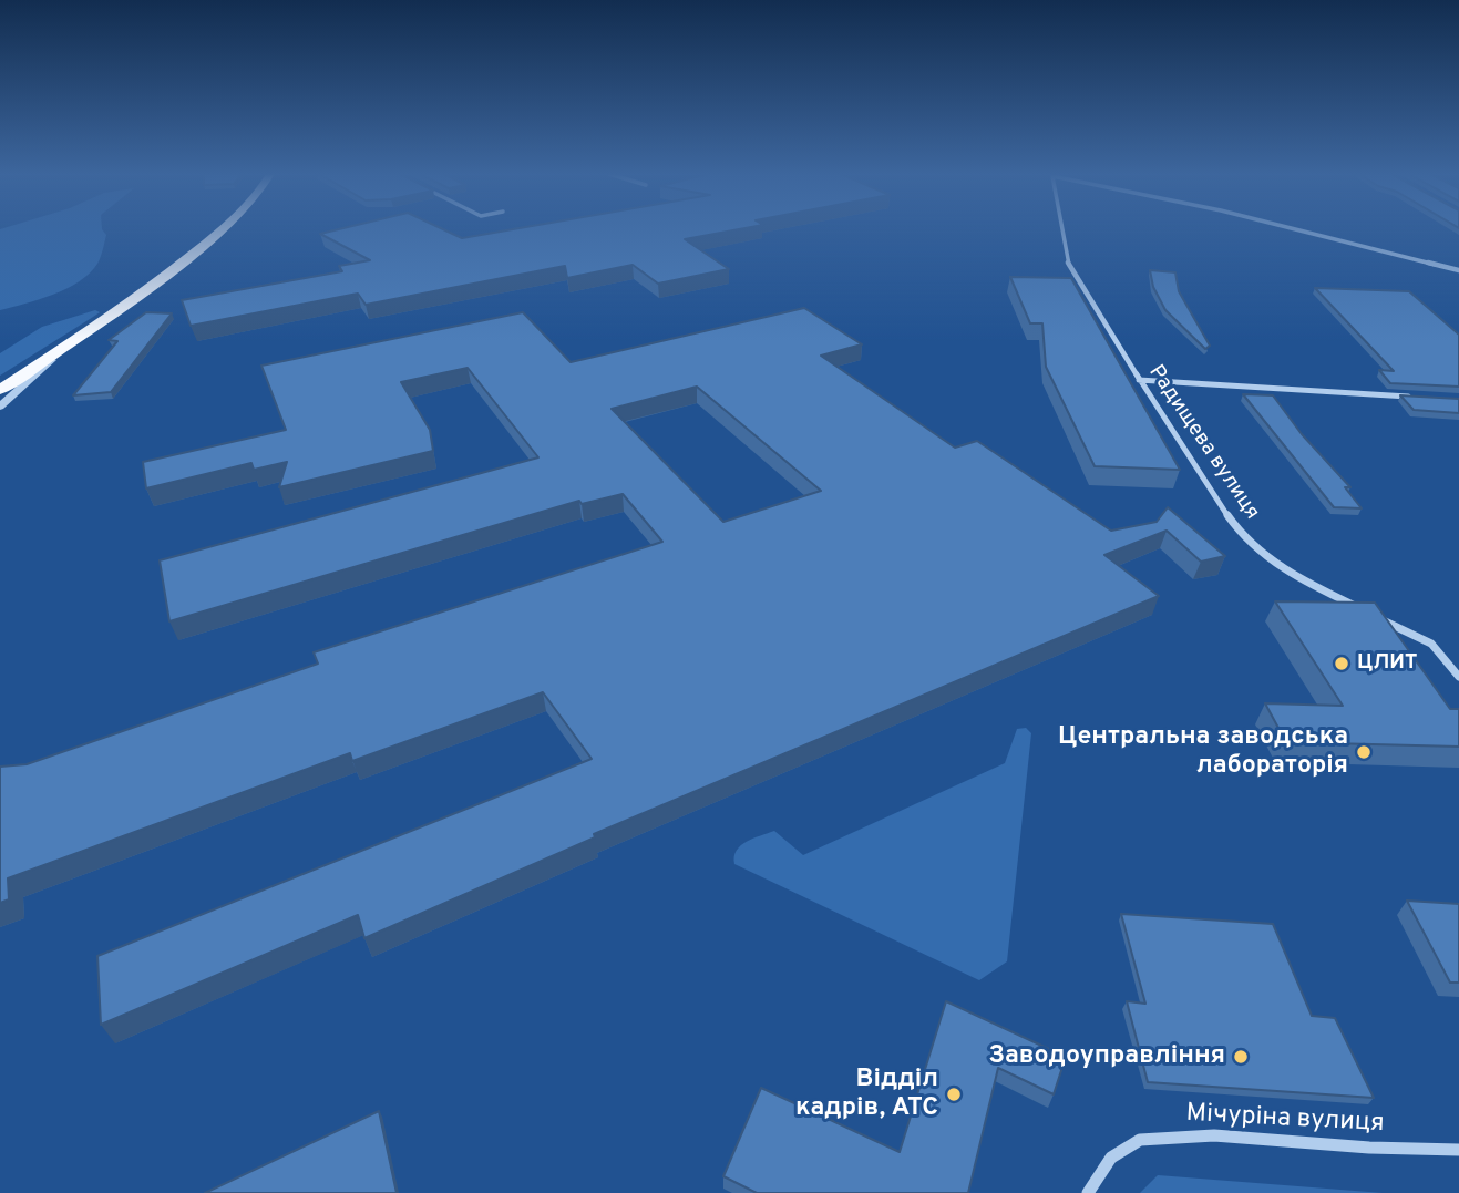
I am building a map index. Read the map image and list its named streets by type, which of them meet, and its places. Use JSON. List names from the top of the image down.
{
  "streets": {
    "street": ["Радищева вулиця", "Мічуріна вулиця"]
  },
  "places": [
    "ЦЛИТ",
    "Центральна заводська лабораторія",
    "Заводоуправління",
    "Відділ кадрів, АТС"
  ]
}
